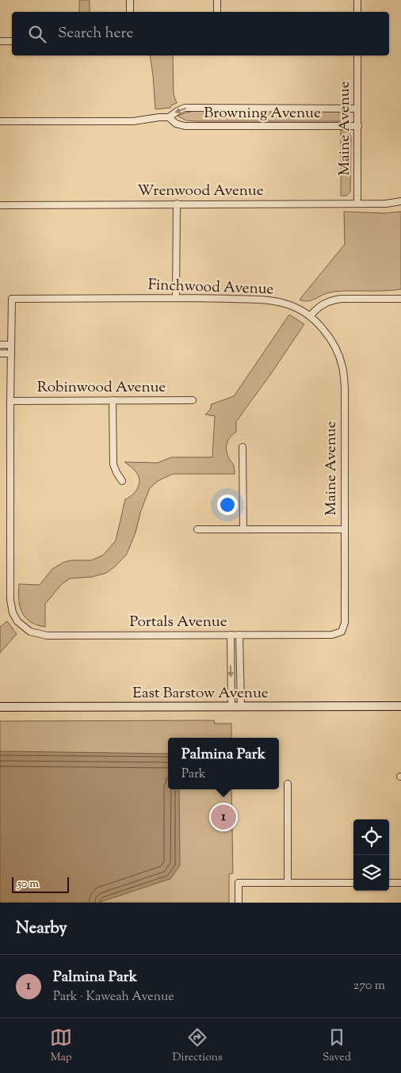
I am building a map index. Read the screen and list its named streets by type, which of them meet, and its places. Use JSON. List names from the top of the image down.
{
  "streets": {
    "street": [
      "Browning Avenue",
      "Maine Avenue",
      "Wrenwood Avenue",
      "Finchwood Avenue",
      "Robinwood Avenue",
      "Portals Avenue",
      "East Barstow Avenue"
    ]
  },
  "crossings": [
    ["Browning Avenue", "Maine Avenue"],
    ["Maine Avenue", "Wrenwood Avenue"],
    ["Maine Avenue", "Finchwood Avenue"],
    ["Maine Avenue", "Portals Avenue"],
    ["Robinwood Avenue", "Portals Avenue"]
  ],
  "scale_bar": "50 m",
  "page": {
    "search": "Search here",
    "popup": ["Palmina Park", "Park"],
    "pins": "1",
    "scale": "50 m",
    "heading": "Nearby",
    "list": [
      {
        "mark": "1",
        "name": "Palmina Park",
        "note": "Park · Kaweah Avenue",
        "value": "270 m"
      }
    ],
    "nav": ["Map", "Directions", "Saved"]
  }
}
